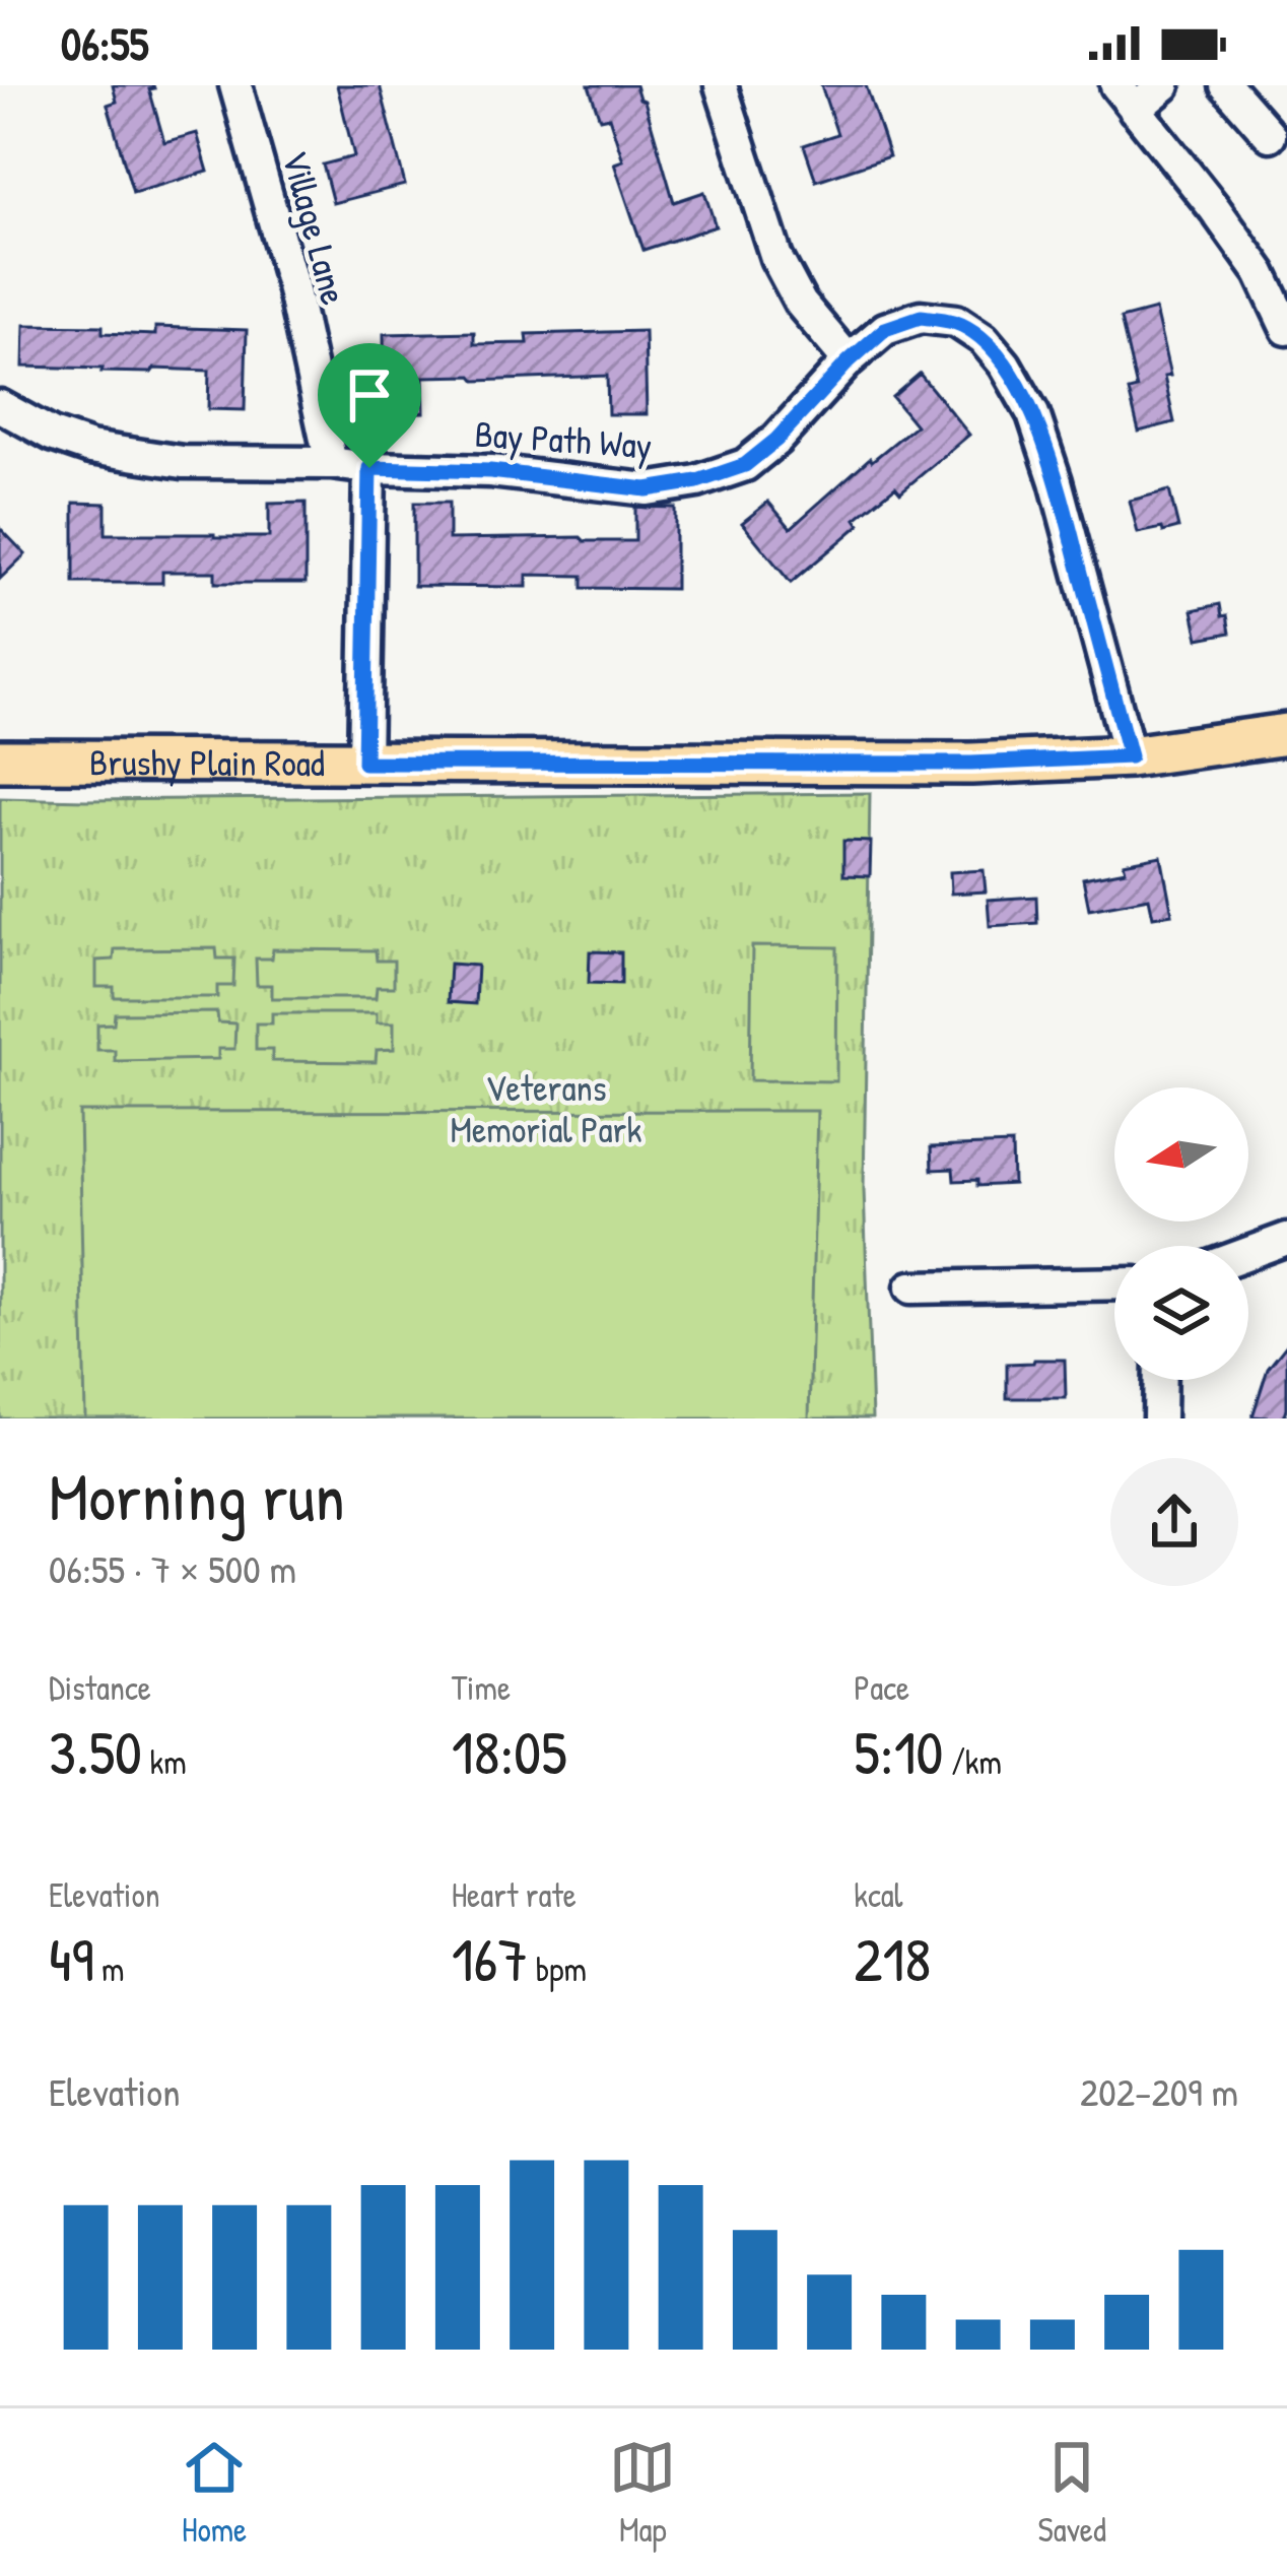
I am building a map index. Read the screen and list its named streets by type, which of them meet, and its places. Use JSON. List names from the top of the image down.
{
  "streets": {
    "main road": ["Brushy Plain Road"],
    "street": ["Village Lane", "Bay Path Way"]
  },
  "crossings": [
    ["Village Lane", "Bay Path Way"],
    ["Bay Path Way", "Brushy Plain Road"]
  ],
  "parks": ["Veterans Memorial Park"],
  "north": "left",
  "page": {
    "status": "06:55",
    "heading": ["Morning run", "06:55 · 7 × 500 m"],
    "stats": [
      ["Distance", "3.50 km"],
      ["Time", "18:05"],
      ["Pace", "5:10 /km"],
      ["Elevation", "49 m"],
      ["Heart rate", "167 bpm"],
      ["kcal", "218"]
    ],
    "chart": ["Elevation", "202–209 m"],
    "tabs": ["Home", "Map", "Saved"]
  }
}
